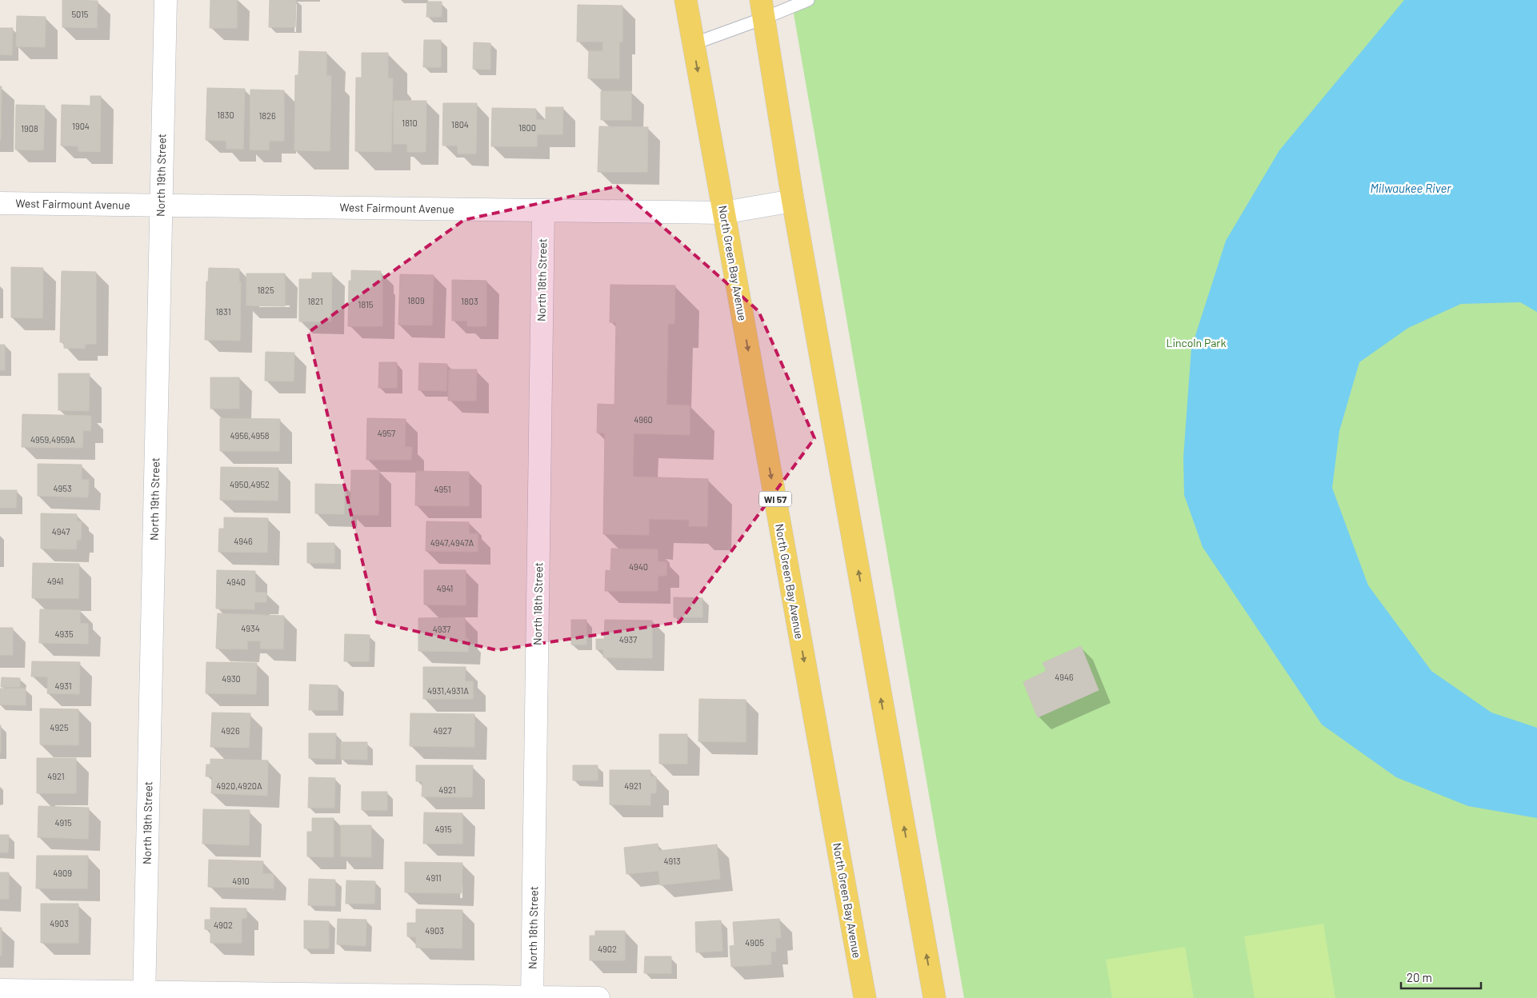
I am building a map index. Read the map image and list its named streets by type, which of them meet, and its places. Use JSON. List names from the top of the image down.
{
  "streets": {
    "main road": ["North Green Bay Avenue", "WI 57"],
    "street": ["North 19th Street", "West Fairmount Avenue", "North 18th Street"]
  },
  "crossings": [
    ["North 19th Street", "West Fairmount Avenue"],
    ["West Fairmount Avenue", "North Green Bay Avenue"],
    ["West Fairmount Avenue", "North 18th Street"]
  ],
  "water": ["Milwaukee River"],
  "parks": ["Lincoln Park"],
  "house_numbers": [
    "5015",
    "1830",
    "1826",
    "1810",
    "1804",
    "1904",
    "1800",
    "1908",
    "1825",
    "1809",
    "1821",
    "1803",
    "1815",
    "1831",
    "4960",
    "4957",
    "4956,4958",
    "4959,4959A",
    "4950,4952",
    "4953",
    "4951",
    "4947",
    "4946",
    "4947,4947A",
    "4940",
    "4941",
    "4940",
    "4941",
    "4934",
    "4937",
    "4935",
    "4937",
    "4946",
    "4930",
    "4931",
    "4931,4931A",
    "4925",
    "4926",
    "4927",
    "4921",
    "4920,4920A",
    "4921",
    "4921",
    "4915",
    "4915",
    "4913",
    "4909",
    "4911",
    "4910",
    "4903",
    "4902",
    "4903",
    "4905",
    "4902"
  ],
  "scale_bar": "20 m"
}
